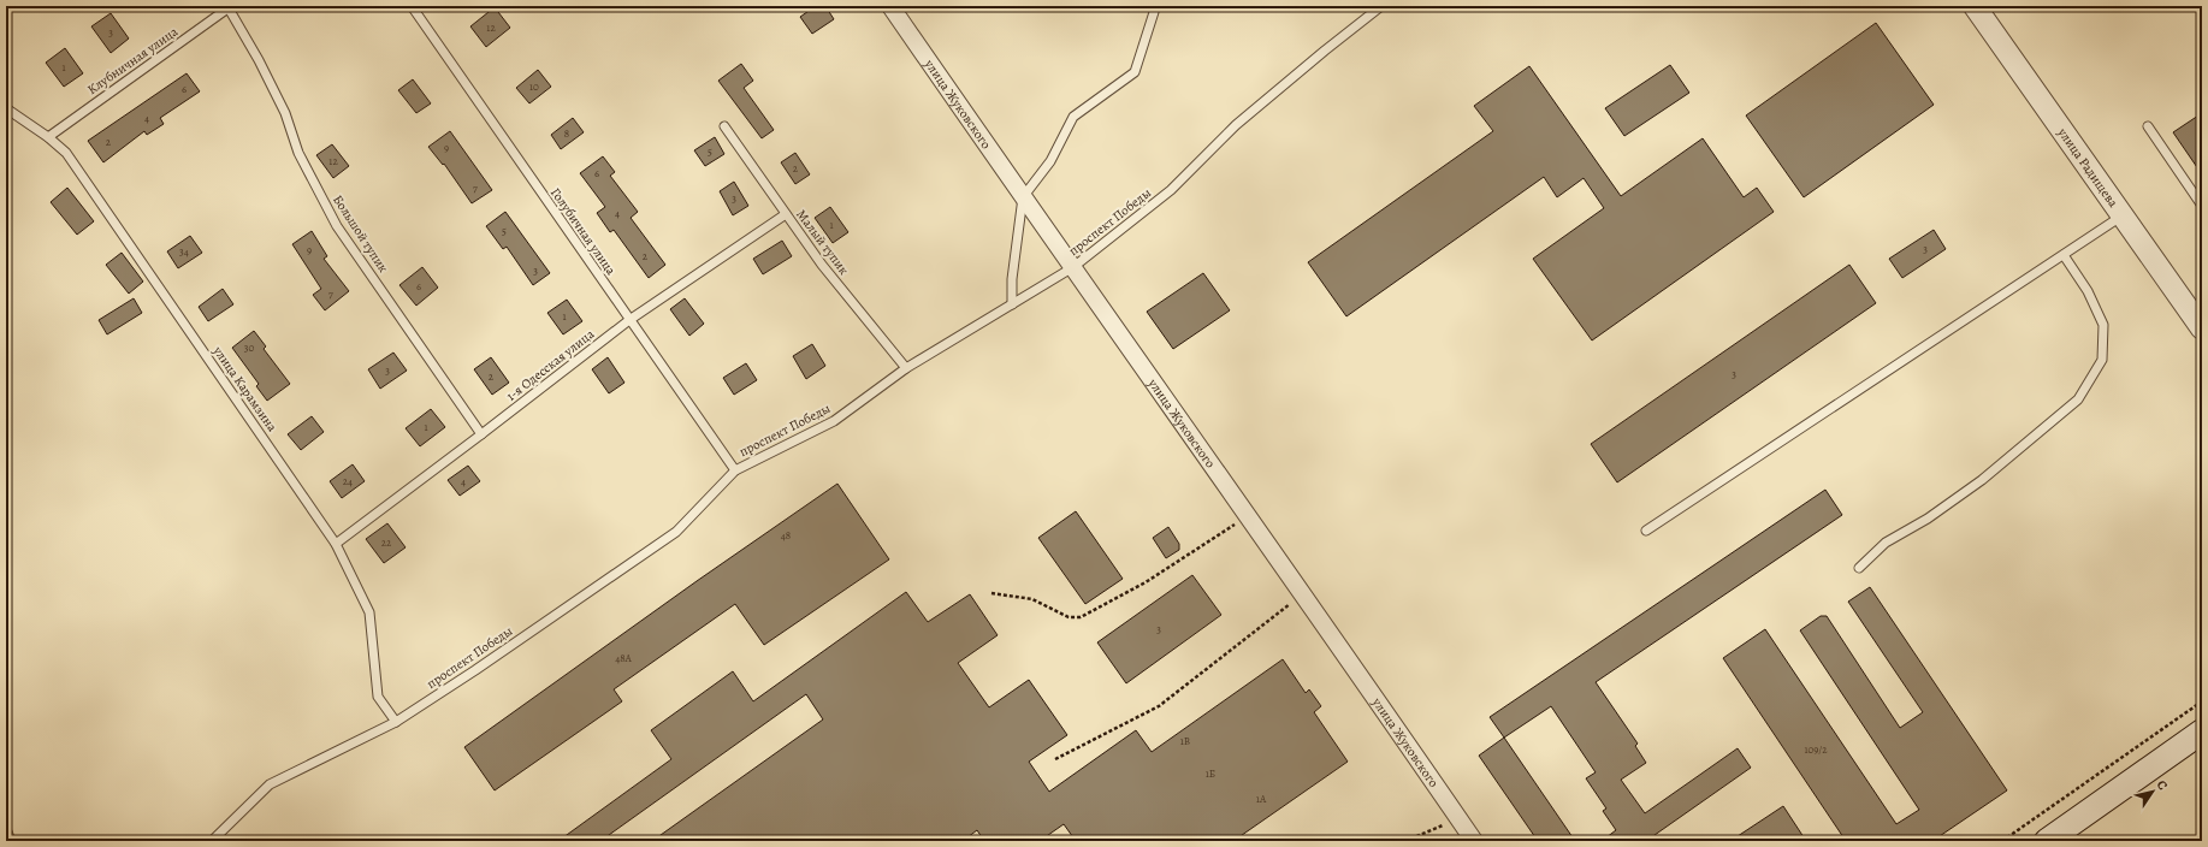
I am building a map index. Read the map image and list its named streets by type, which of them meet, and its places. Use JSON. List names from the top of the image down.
{
  "streets": {
    "street": ["улица Жуковского", "улица Радищева"],
    "lane": [
      "Клубничная улица",
      "проспект Победы",
      "Голубичная улица",
      "Большой тупик",
      "Малый тупик",
      "1-я Одесская улица",
      "улица Карамзина"
    ]
  },
  "crossings": [
    ["Клубничная улица", "Большой тупик"],
    ["Клубничная улица", "улица Карамзина"],
    ["улица Жуковского", "проспект Победы"],
    ["проспект Победы", "Голубичная улица"],
    ["проспект Победы", "Малый тупик"],
    ["проспект Победы", "улица Карамзина"],
    ["Голубичная улица", "1-я Одесская улица"],
    ["Большой тупик", "1-я Одесская улица"],
    ["Малый тупик", "1-я Одесская улица"],
    ["1-я Одесская улица", "улица Карамзина"]
  ],
  "house_numbers": [
    "12",
    "3",
    "1",
    "10",
    "6",
    "4",
    "8",
    "2",
    "9",
    "5",
    "12",
    "2",
    "6",
    "7",
    "3",
    "4",
    "1",
    "5",
    "3",
    "9",
    "34",
    "2",
    "3",
    "6",
    "7",
    "1",
    "30",
    "3",
    "3",
    "2",
    "1",
    "24",
    "4",
    "48",
    "22",
    "3",
    "48А",
    "1В",
    "109/2",
    "1Б",
    "1А"
  ],
  "north": "top right"
}
